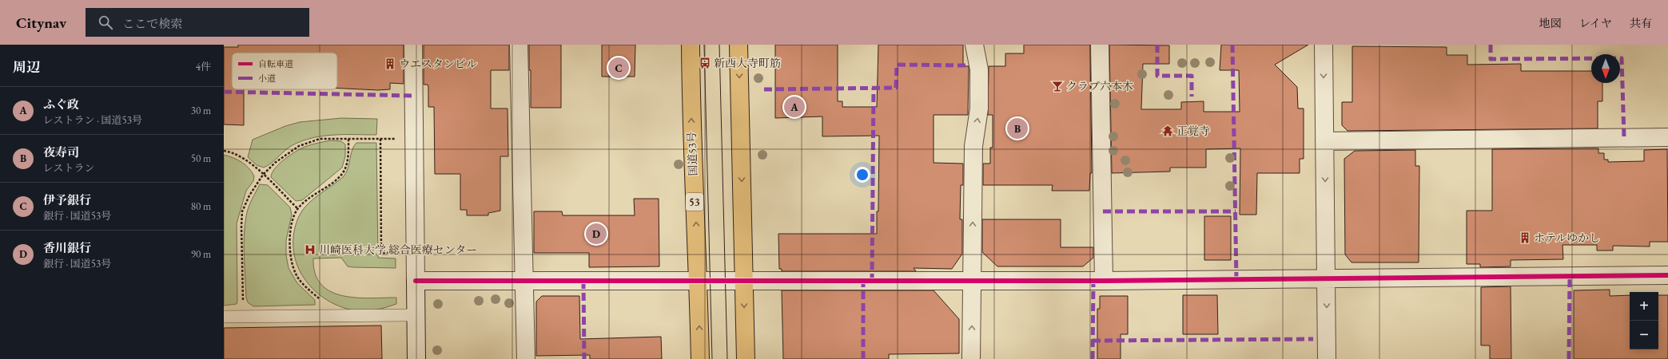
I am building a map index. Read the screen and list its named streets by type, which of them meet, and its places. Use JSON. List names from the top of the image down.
{
  "streets": {
    "highway": ["国道53号", "53"]
  },
  "places": {
    "bus stop": ["新西大寺町筋"],
    "building": ["ウエスタンビル", "ホテルゆかし"],
    "bar": ["クラブ六本木"],
    "temple": ["正覚寺"],
    "hospital": ["川崎医科大学 総合医療センター"]
  },
  "legend": ["自転車道", "小道"],
  "north": "bottom",
  "page": {
    "header": "Citynav",
    "search": "ここで検索",
    "nav": ["地図", "レイヤ", "共有"],
    "heading": ["周辺", "4件"],
    "pins": [
      "C",
      "A",
      "B",
      "D"
    ],
    "list": [
      {
        "mark": "A",
        "name": "ふぐ政",
        "note": "レストラン · 国道53号",
        "value": "30 m"
      },
      {
        "mark": "B",
        "name": "夜寿司",
        "note": "レストラン",
        "value": "50 m"
      },
      {
        "mark": "C",
        "name": "伊予銀行",
        "note": "銀行 · 国道53号",
        "value": "80 m"
      },
      {
        "mark": "D",
        "name": "香川銀行",
        "note": "銀行 · 国道53号",
        "value": "90 m"
      }
    ],
    "map_buttons": ["+", "−"]
  }
}
